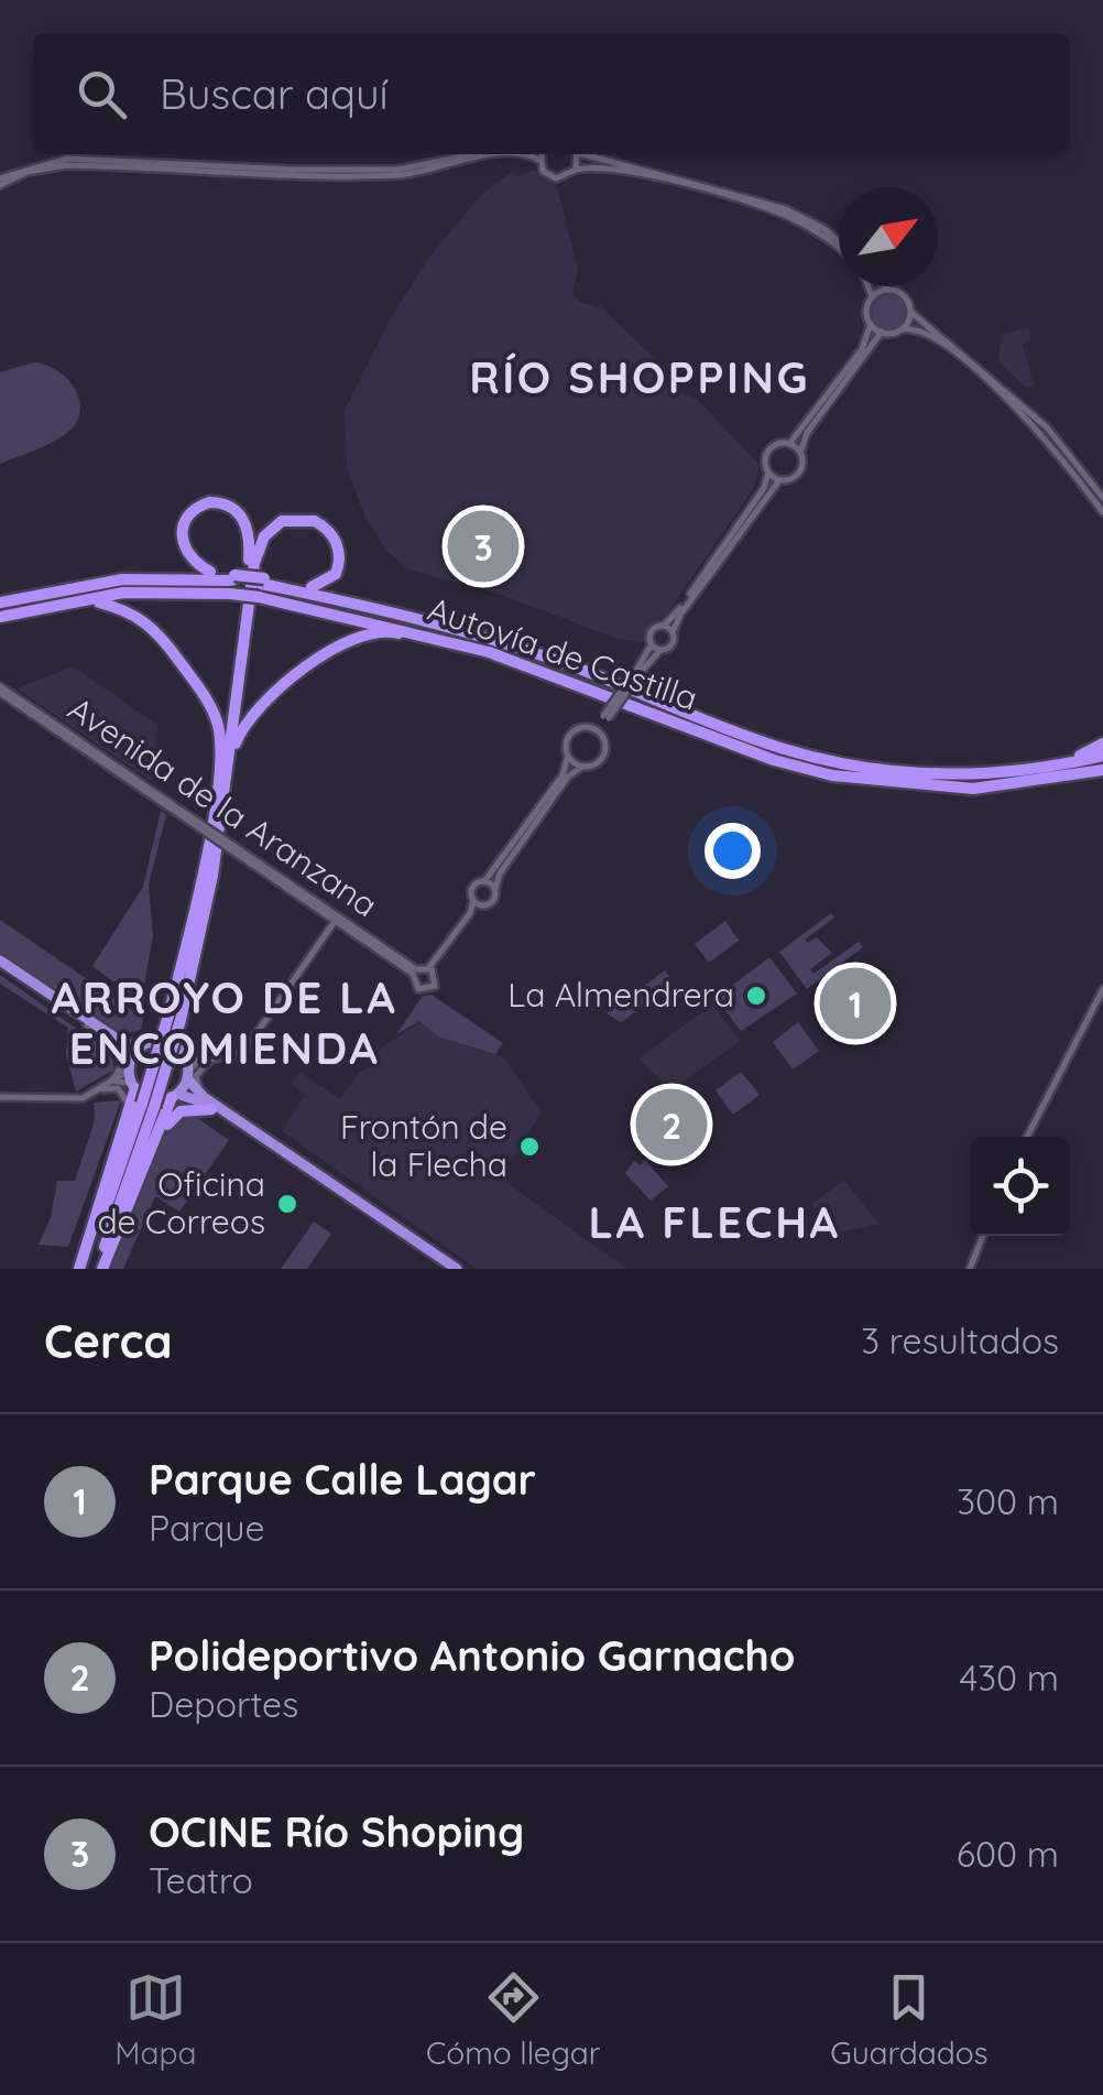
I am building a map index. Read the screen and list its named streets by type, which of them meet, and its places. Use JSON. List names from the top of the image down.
{
  "streets": {
    "highway": ["Autovía de Castilla"],
    "street": ["Avenida de la Aranzana"]
  },
  "districts": ["RÍO SHOPPING", "ARROYO DE LA ENCOMIENDA", "LA FLECHA"],
  "places": ["La Almendrera", "Frontón de la Flecha", "Oficina de Correos"],
  "north": "top right",
  "page": {
    "search": "Buscar aquí",
    "pins": ["3", "1", "2"],
    "heading": ["Cerca", "3 resultados"],
    "list": [
      {
        "mark": "1",
        "name": "Parque Calle Lagar",
        "note": "Parque",
        "value": "300 m"
      },
      {
        "mark": "2",
        "name": "Polideportivo Antonio Garnacho",
        "note": "Deportes",
        "value": "430 m"
      },
      {
        "mark": "3",
        "name": "OCINE Río Shoping",
        "note": "Teatro",
        "value": "600 m"
      }
    ],
    "nav": ["Mapa", "Cómo llegar", "Guardados"]
  }
}
